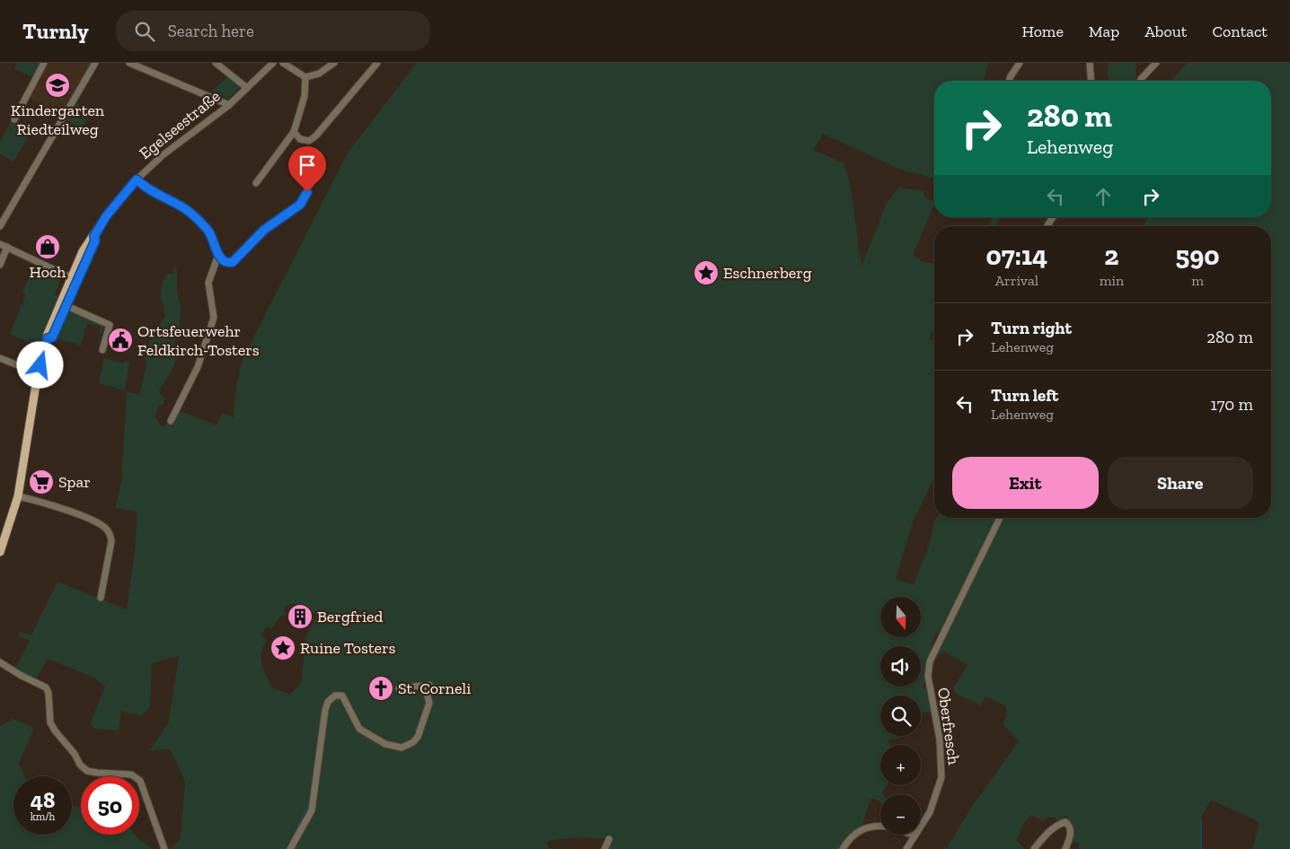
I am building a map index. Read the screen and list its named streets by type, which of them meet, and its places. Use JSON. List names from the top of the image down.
{
  "streets": {
    "main road": ["Egelseestraße"],
    "street": ["Oberfresch"]
  },
  "places": {
    "school or university": ["Kindergarten Riedteilweg"],
    "shop": ["Hoch"],
    "place": ["Eschnerberg", "Ruine Tosters"],
    "public building": ["Ortsfeuerwehr Feldkirch-Tosters"],
    "supermarket": ["Spar"],
    "building": ["Bergfried"],
    "church": ["St. Corneli"]
  },
  "north": "bottom",
  "page": {
    "header": "Turnly",
    "search": "Search here",
    "nav": [
      "Home",
      "Map",
      "About",
      "Contact"
    ],
    "turn": ["280 m", "Lehenweg"],
    "eta": [
      "07:14",
      "Arrival",
      "2",
      "min",
      "590",
      "m"
    ],
    "list": [
      {
        "name": "Turn right",
        "note": "Lehenweg",
        "value": "280 m"
      },
      {
        "name": "Turn left",
        "note": "Lehenweg",
        "value": "170 m"
      }
    ],
    "buttons": ["Exit", "Share"],
    "map_buttons": ["+", "−"],
    "speed": "48 km/h",
    "limit": "50"
  }
}
